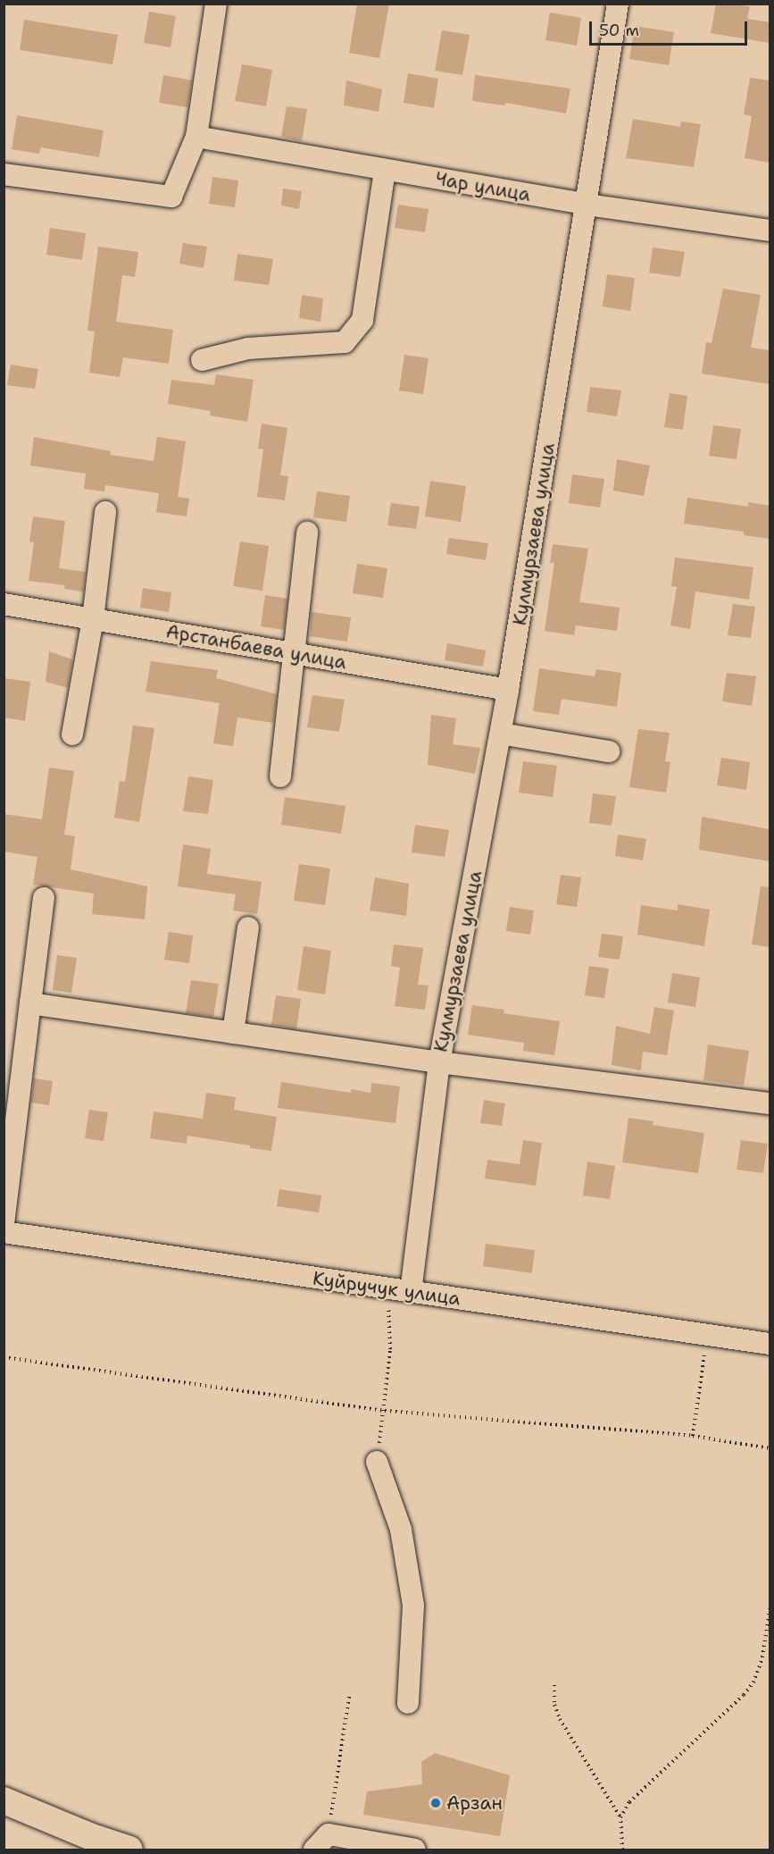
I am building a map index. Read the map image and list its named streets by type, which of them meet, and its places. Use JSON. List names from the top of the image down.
{
  "streets": {
    "street": [
      "Чар улица",
      "Кулмурзаева улица",
      "Арстанбаева улица",
      "Куйручук улица"
    ]
  },
  "crossings": [
    ["Чар улица", "Кулмурзаева улица"],
    ["Кулмурзаева улица", "Арстанбаева улица"],
    ["Кулмурзаева улица", "Куйручук улица"]
  ],
  "places": ["Арзан"],
  "scale_bar": "50 m"
}
